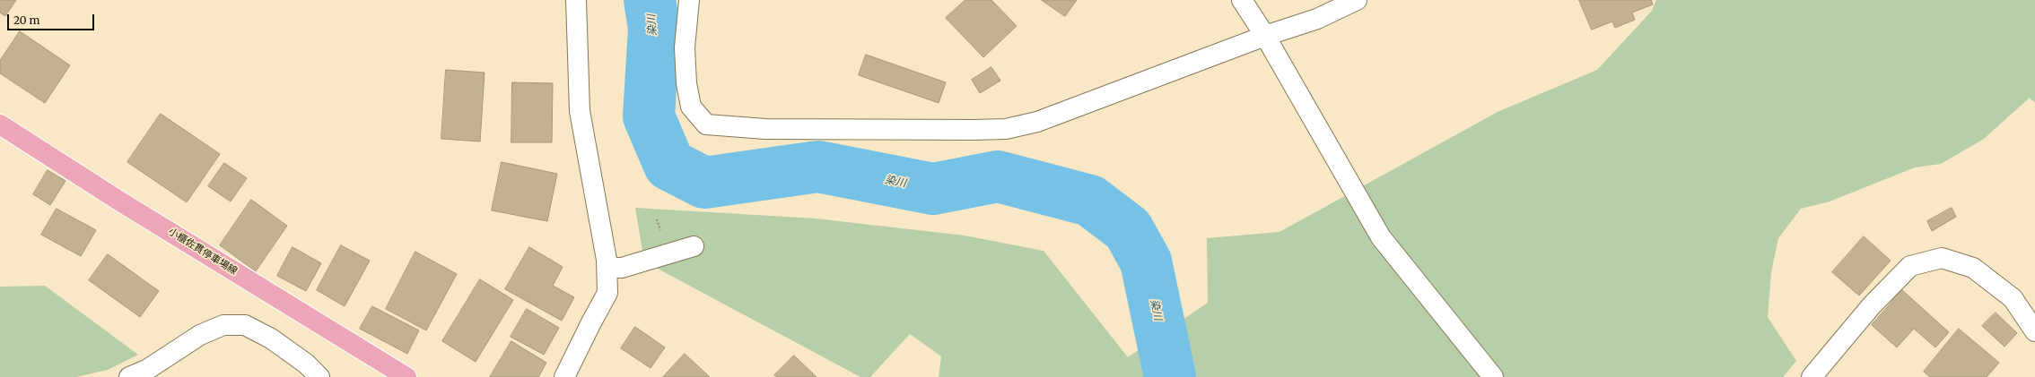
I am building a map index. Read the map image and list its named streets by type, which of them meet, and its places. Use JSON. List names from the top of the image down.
{
  "streets": {
    "main road": ["小櫃佐貫停車場線"]
  },
  "water": ["染川"],
  "scale_bar": "20 m"
}
